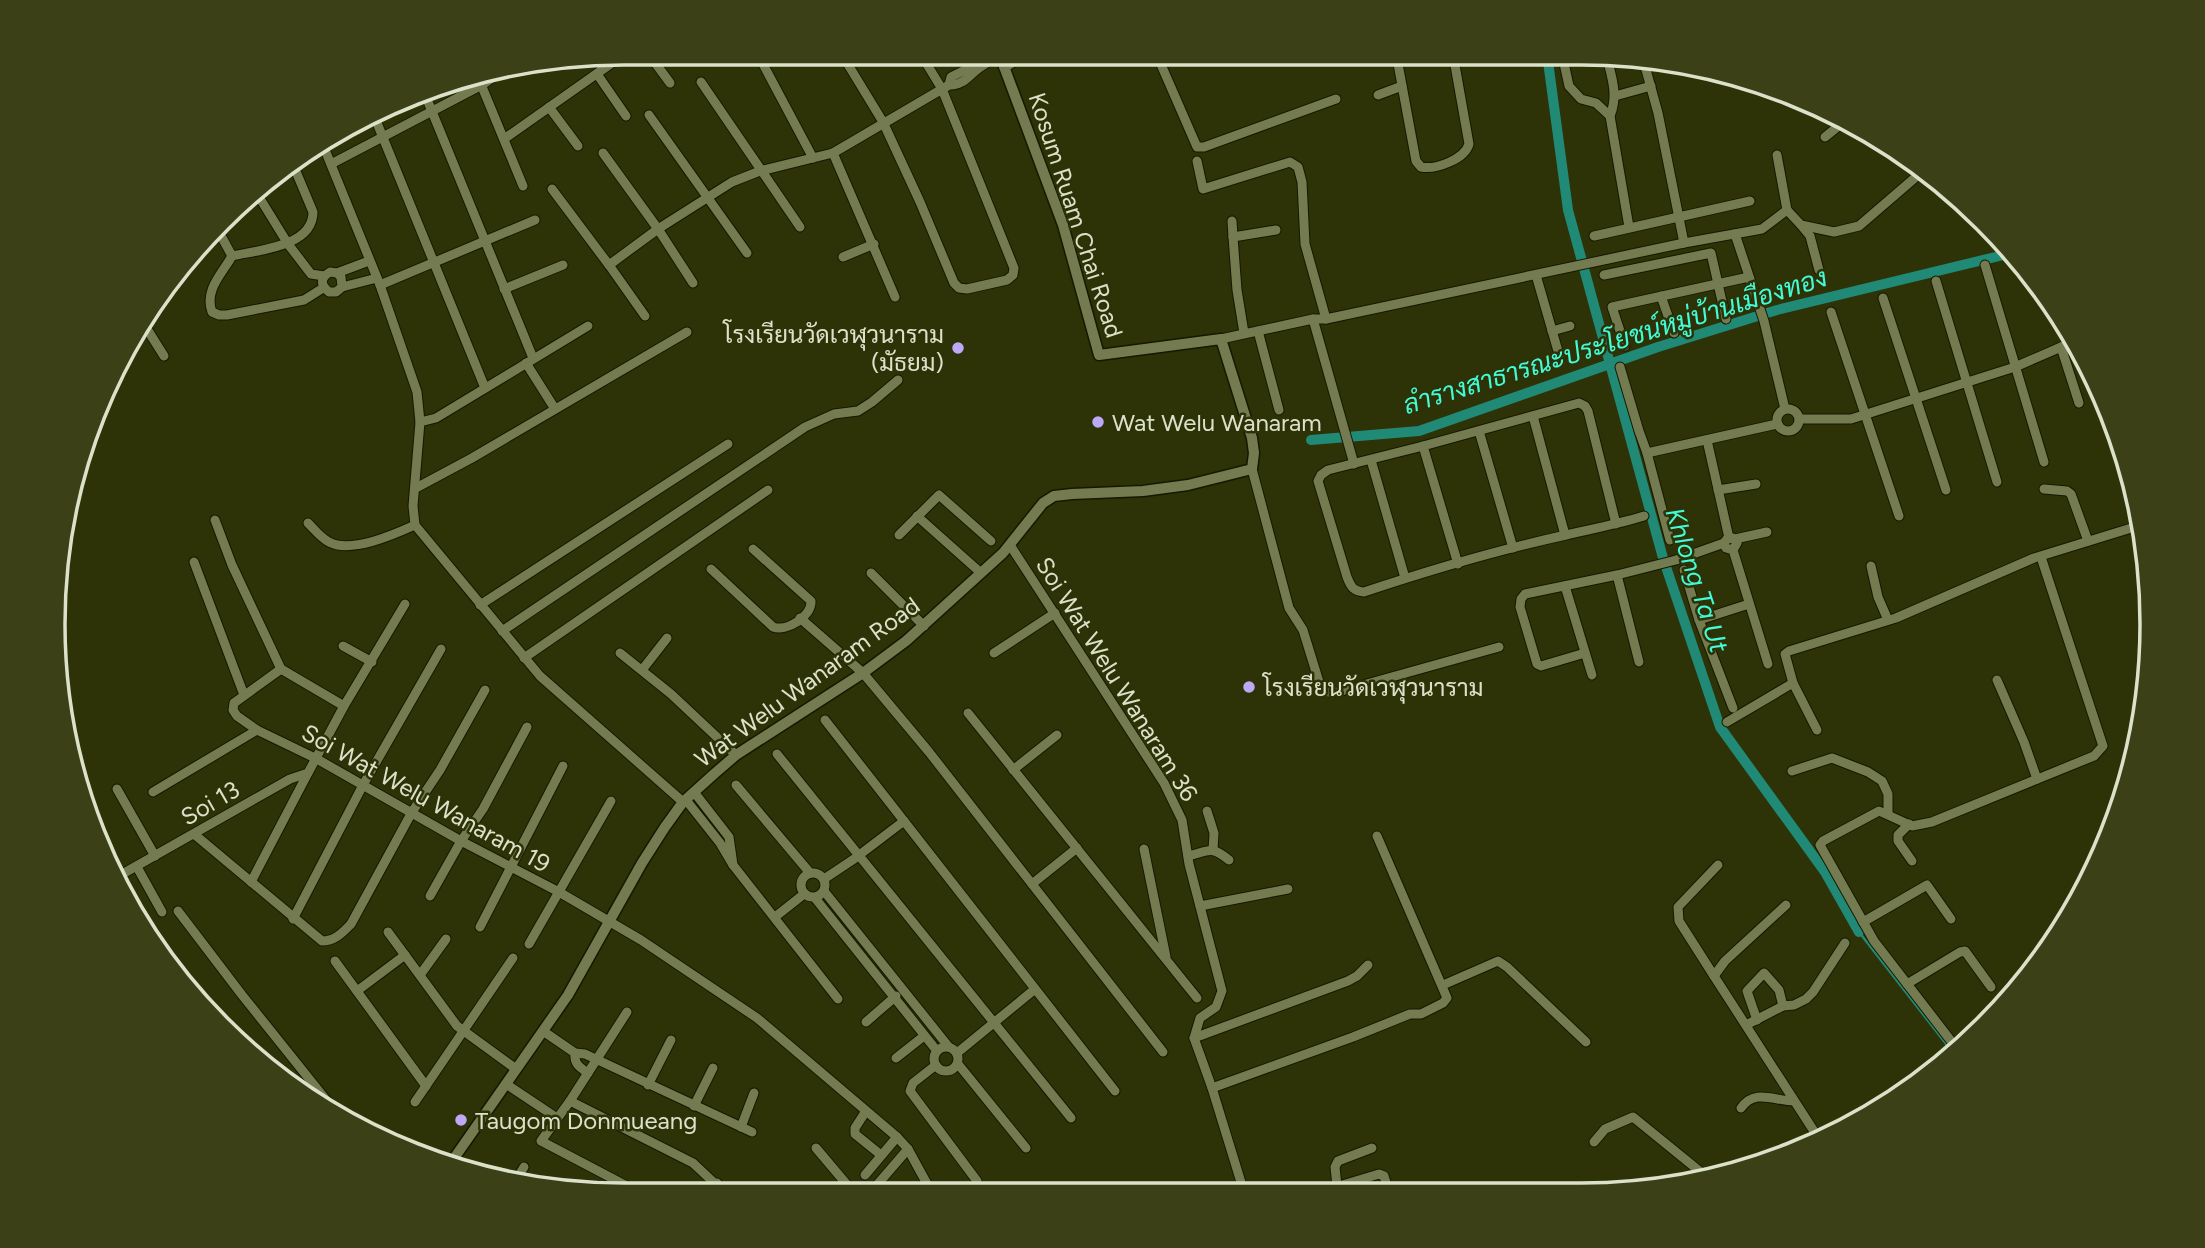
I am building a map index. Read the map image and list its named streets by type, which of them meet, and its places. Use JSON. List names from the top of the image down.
{
  "streets": {
    "street": [
      "Kosum Ruam Chai Road",
      "Soi Wat Welu Wanaram 36",
      "Wat Welu Wanaram Road",
      "Soi Wat Welu Wanaram 19",
      "Soi 13"
    ]
  },
  "crossings": [
    ["Soi Wat Welu Wanaram 36", "Wat Welu Wanaram Road"],
    ["Wat Welu Wanaram Road", "Soi Wat Welu Wanaram 19"]
  ],
  "water": ["ลำรางสาธารณะประโยชน์หมู่บ้านเมืองทอง", "Khlong Ta Ut"],
  "places": [
    "โรงเรียนวัดเวฬุวนาราม (มัธยม)",
    "Wat Welu Wanaram",
    "โรงเรียนวัดเวฬุวนาราม",
    "Taugom Donmueang"
  ]
}
